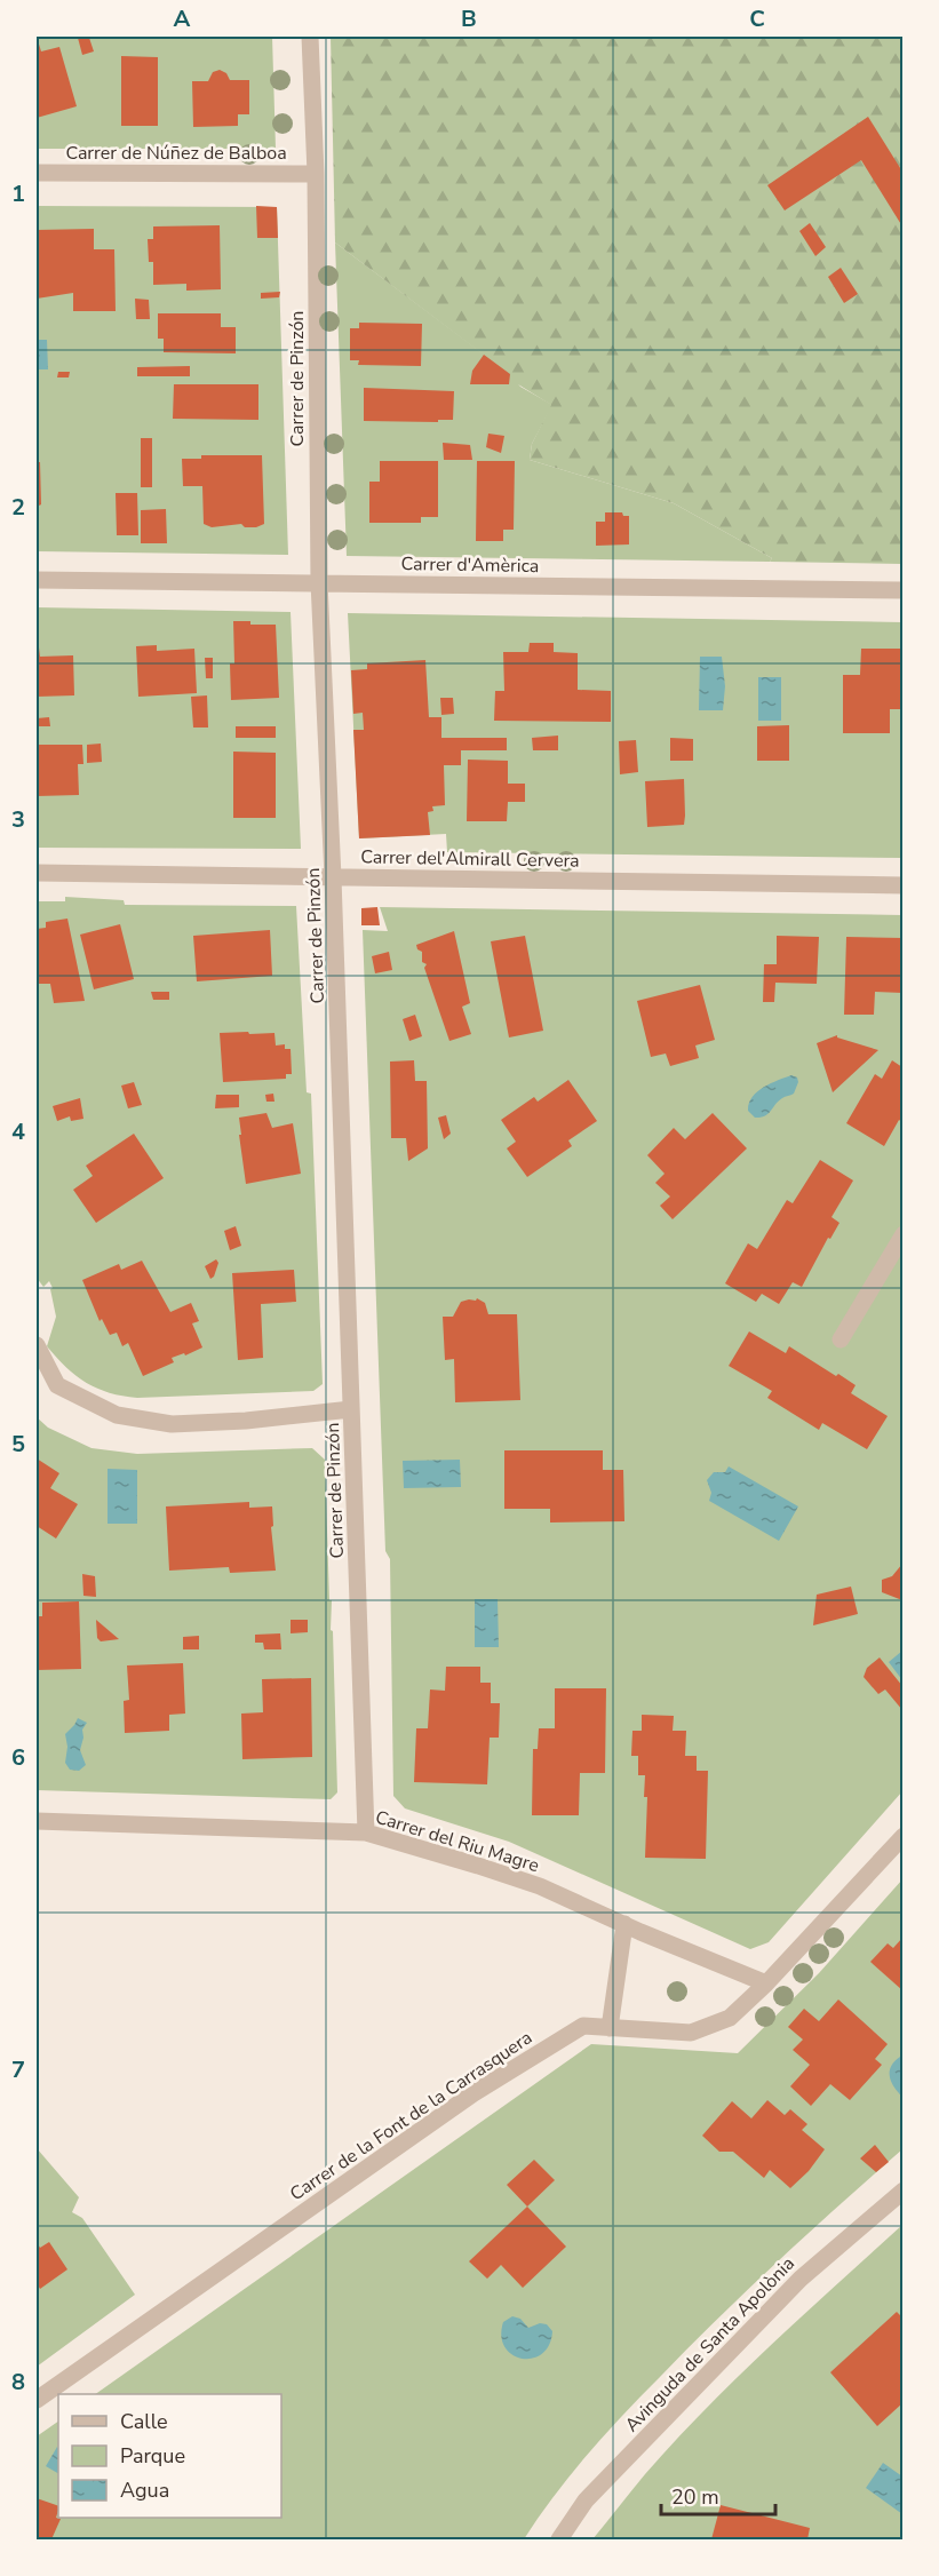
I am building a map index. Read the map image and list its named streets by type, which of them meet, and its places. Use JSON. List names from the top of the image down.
{
  "streets": {
    "street": [
      "Carrer de Núñez de Balboa",
      "Carrer de Pinzón",
      "Carrer d'Amèrica",
      "Carrer del'Almirall Cervera",
      "Carrer del Riu Magre",
      "Carrer de la Font de la Carrasquera",
      "Avinguda de Santa Apolònia"
    ]
  },
  "crossings": [
    ["Carrer de Núñez de Balboa", "Carrer de Pinzón"],
    ["Carrer de Pinzón", "Carrer d'Amèrica"],
    ["Carrer de Pinzón", "Carrer del'Almirall Cervera"],
    ["Carrer de Pinzón", "Carrer del Riu Magre"],
    ["Carrer del Riu Magre", "Carrer de la Font de la Carrasquera"]
  ],
  "legend": ["Calle", "Parque", "Agua"],
  "scale_bar": "20 m",
  "grid": {
    "columns": ["A", "B", "C"],
    "rows": [
      "1",
      "2",
      "3",
      "4",
      "5",
      "6",
      "7",
      "8"
    ]
  }
}
